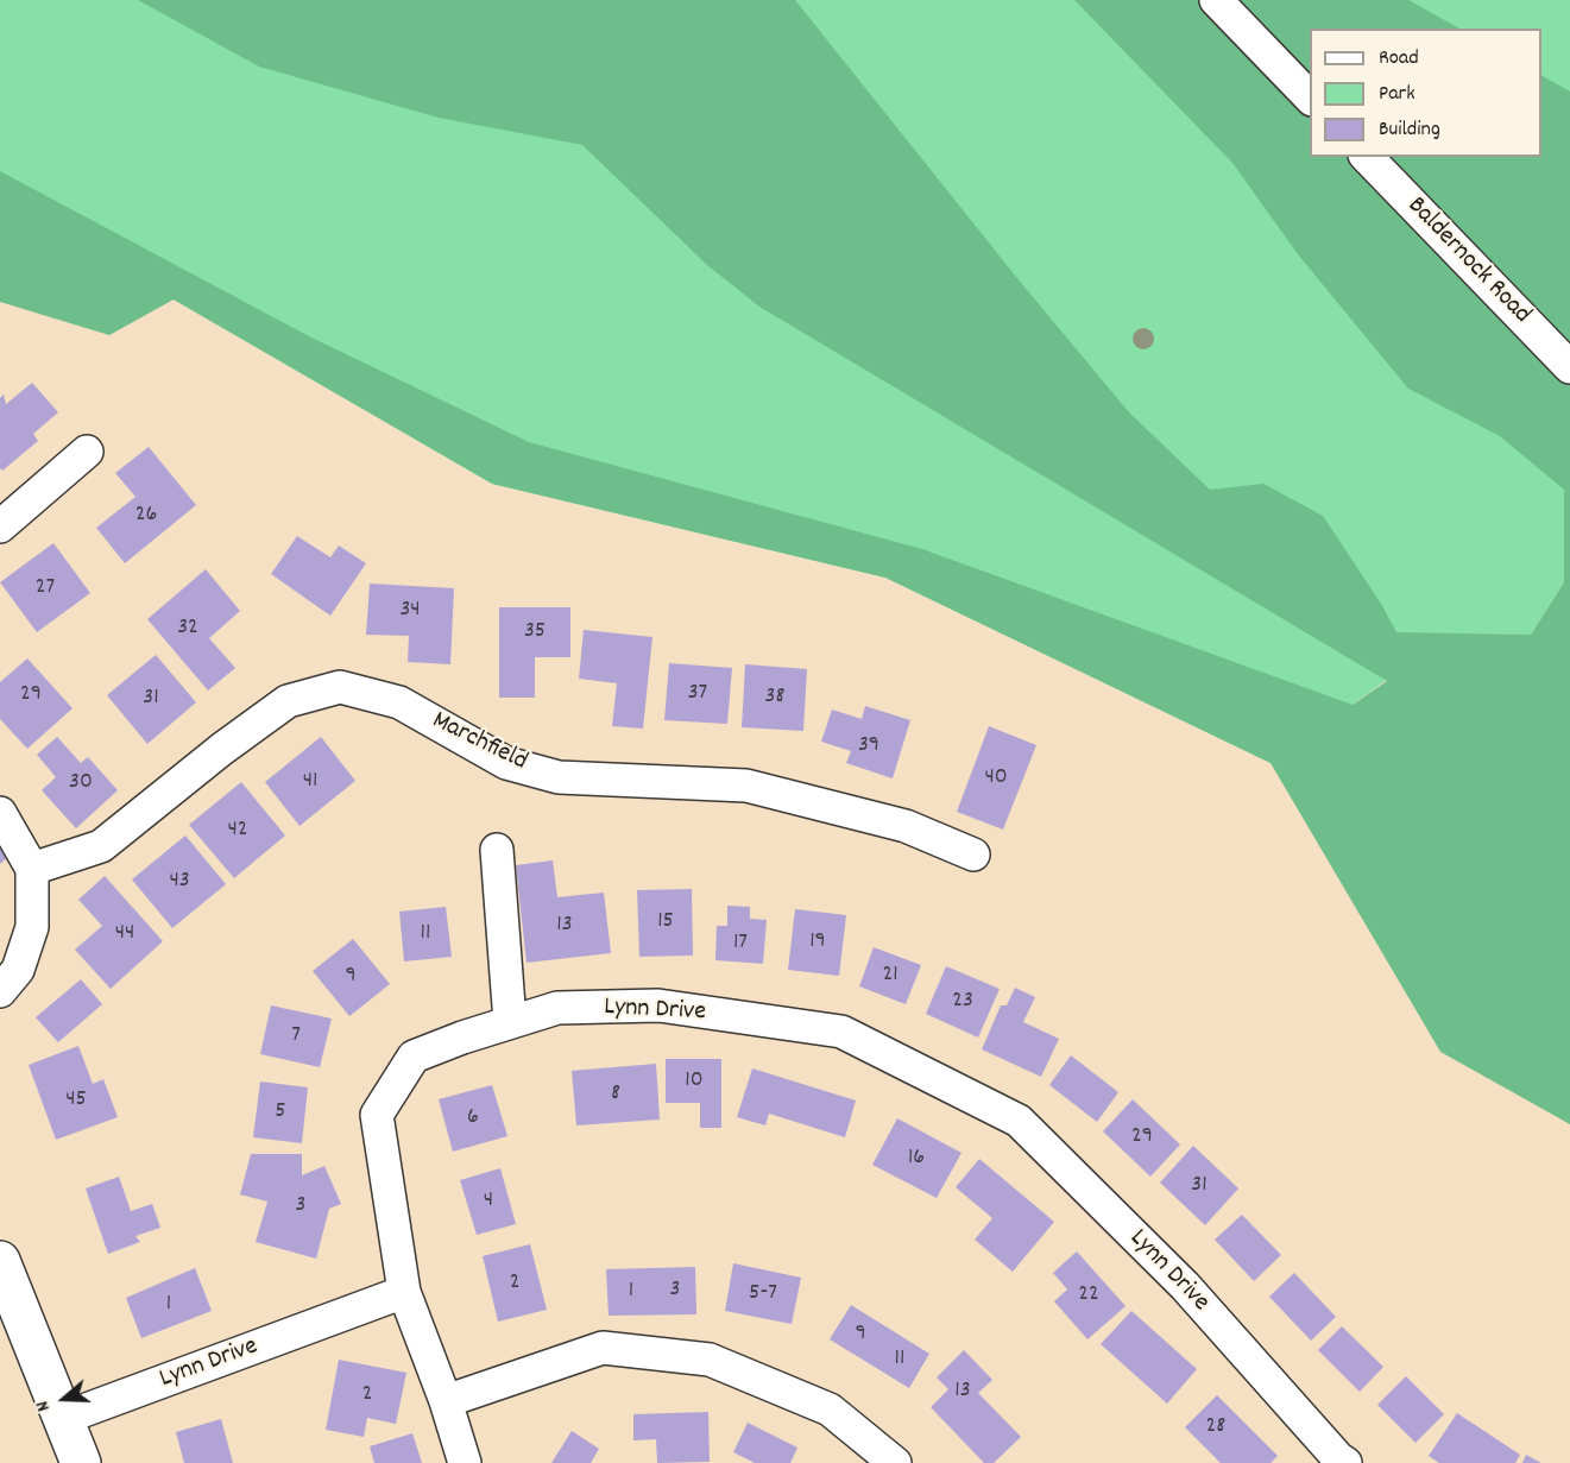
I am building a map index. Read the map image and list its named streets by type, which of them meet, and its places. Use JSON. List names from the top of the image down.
{
  "streets": {
    "street": ["Baldernock Road", "Marchfield", "Lynn Drive"]
  },
  "house_numbers": [
    "26",
    "27",
    "34",
    "32",
    "35",
    "37",
    "29",
    "38",
    "31",
    "39",
    "40",
    "41",
    "30",
    "42",
    "43",
    "15",
    "13",
    "44",
    "11",
    "19",
    "17",
    "21",
    "9",
    "23",
    "7",
    "10",
    "8",
    "45",
    "5",
    "6",
    "29",
    "16",
    "31",
    "4",
    "3",
    "2",
    "3",
    "1",
    "5-7",
    "22",
    "1",
    "9",
    "11",
    "13",
    "2",
    "28"
  ],
  "legend": ["Road", "Park", "Building"],
  "north": "left"
}
